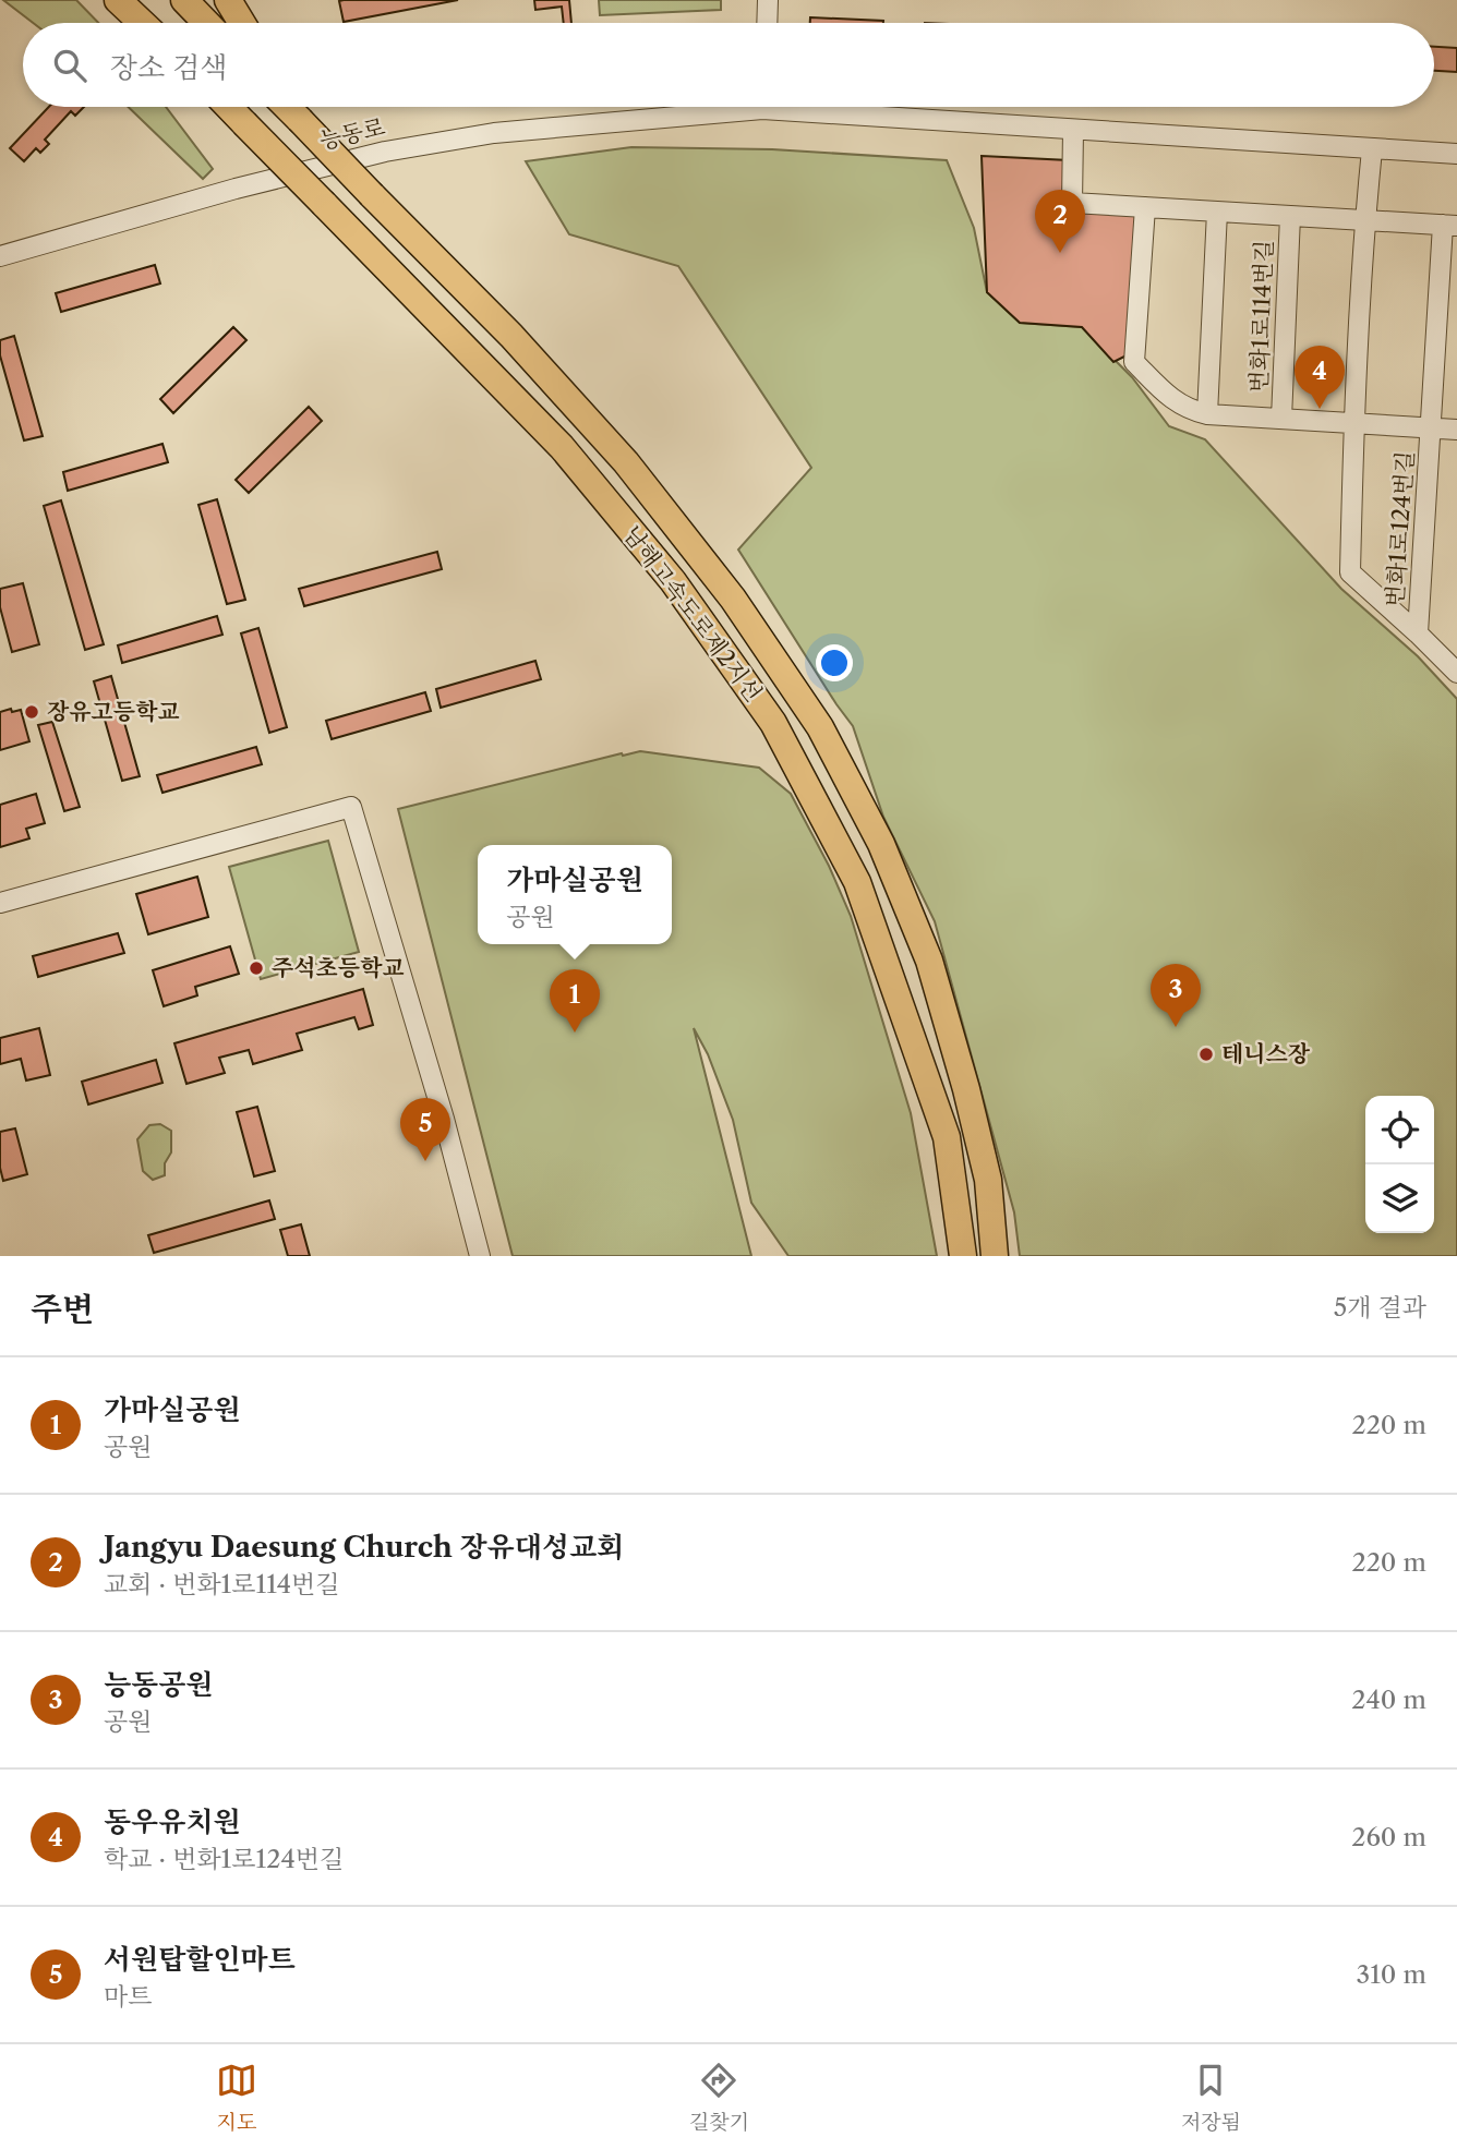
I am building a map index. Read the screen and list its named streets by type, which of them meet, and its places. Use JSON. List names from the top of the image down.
{
  "streets": {
    "highway": ["남해고속도로제2지선"],
    "street": ["능동로", "번화1로114번길", "번화1로124번길"]
  },
  "crossings": [
    ["능동로", "번화1로114번길"],
    ["번화1로114번길", "번화1로124번길"]
  ],
  "places": ["장유고등학교", "주석초등학교", "테니스장"],
  "page": {
    "search": "장소 검색",
    "pins": [
      "2",
      "4",
      "3",
      "1",
      "5"
    ],
    "popup": ["가마실공원", "공원"],
    "heading": ["주변", "5개 결과"],
    "list": [
      {
        "mark": "1",
        "name": "가마실공원",
        "note": "공원",
        "value": "220 m"
      },
      {
        "mark": "2",
        "name": "Jangyu Daesung Church 장유대성교회",
        "note": "교회 · 번화1로114번길",
        "value": "220 m"
      },
      {
        "mark": "3",
        "name": "능동공원",
        "note": "공원",
        "value": "240 m"
      },
      {
        "mark": "4",
        "name": "동우유치원",
        "note": "학교 · 번화1로124번길",
        "value": "260 m"
      },
      {
        "mark": "5",
        "name": "서원탑할인마트",
        "note": "마트",
        "value": "310 m"
      }
    ],
    "nav": ["지도", "길찾기", "저장됨"]
  }
}
